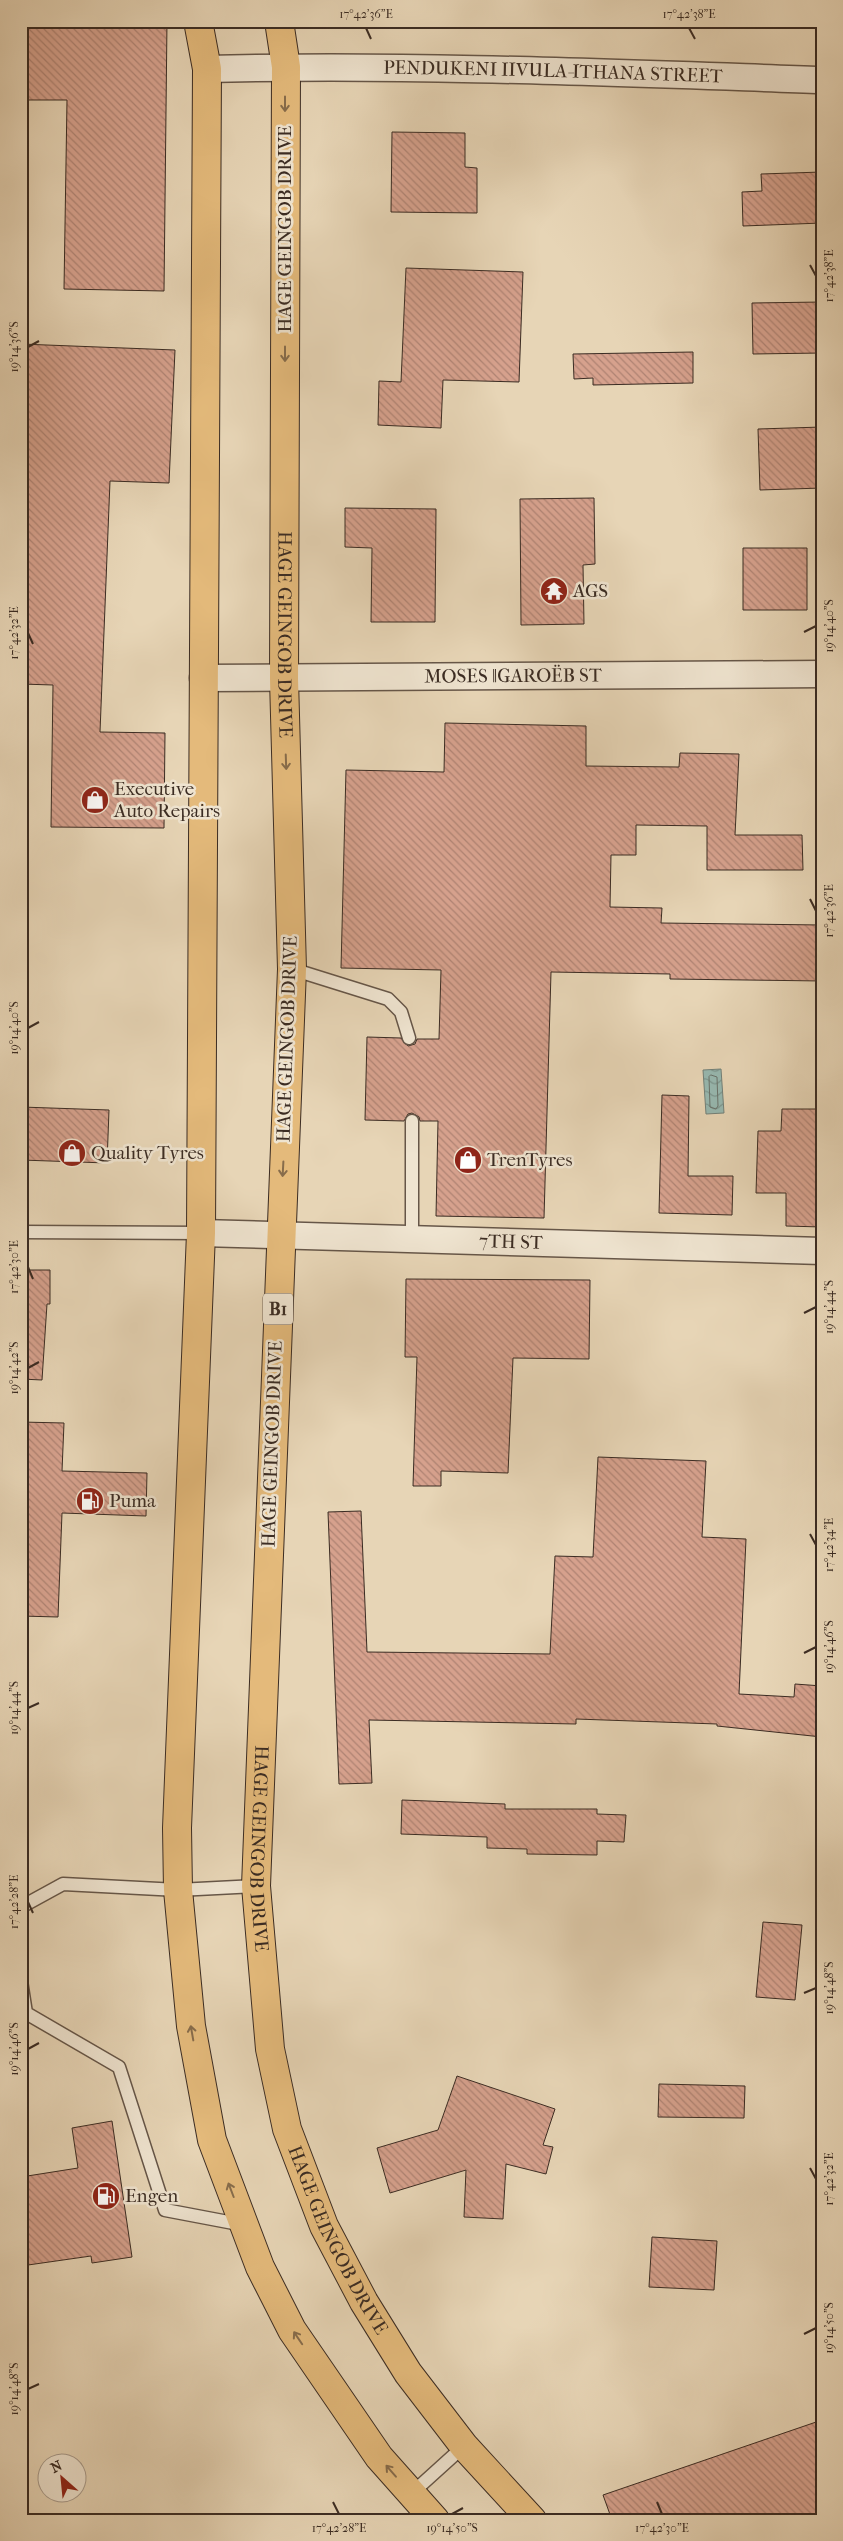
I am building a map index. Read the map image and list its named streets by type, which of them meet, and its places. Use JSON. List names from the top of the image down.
{
  "streets": {
    "highway": ["HAGE GEINGOB DRIVE", "B1"],
    "street": ["PENDUKENI IIVULA-ITHANA STREET", "MOSES ǁGAROËB ST", "7TH ST"]
  },
  "crossings": [
    ["PENDUKENI IIVULA-ITHANA STREET", "HAGE GEINGOB DRIVE"],
    ["HAGE GEINGOB DRIVE", "MOSES ǁGAROËB ST"],
    ["HAGE GEINGOB DRIVE", "7TH ST"]
  ],
  "places": {
    "temple": ["AGS"],
    "shop": ["Executive Auto Repairs", "Quality Tyres", "TrenTyres"],
    "fuel station": ["Puma", "Engen"]
  },
  "north": "top left",
  "coordinates": [
    "17°42'36\"E",
    "17°42'38\"E",
    "19°14'36\"S",
    "19°14'40\"S",
    "17°42'32\"E",
    "17°42'30\"E",
    "19°14'44\"S",
    "19°14'42\"S",
    "17°42'34\"E",
    "19°14'46\"S",
    "17°42'28\"E",
    "19°14'48\"S",
    "19°14'50\"S"
  ]
}
